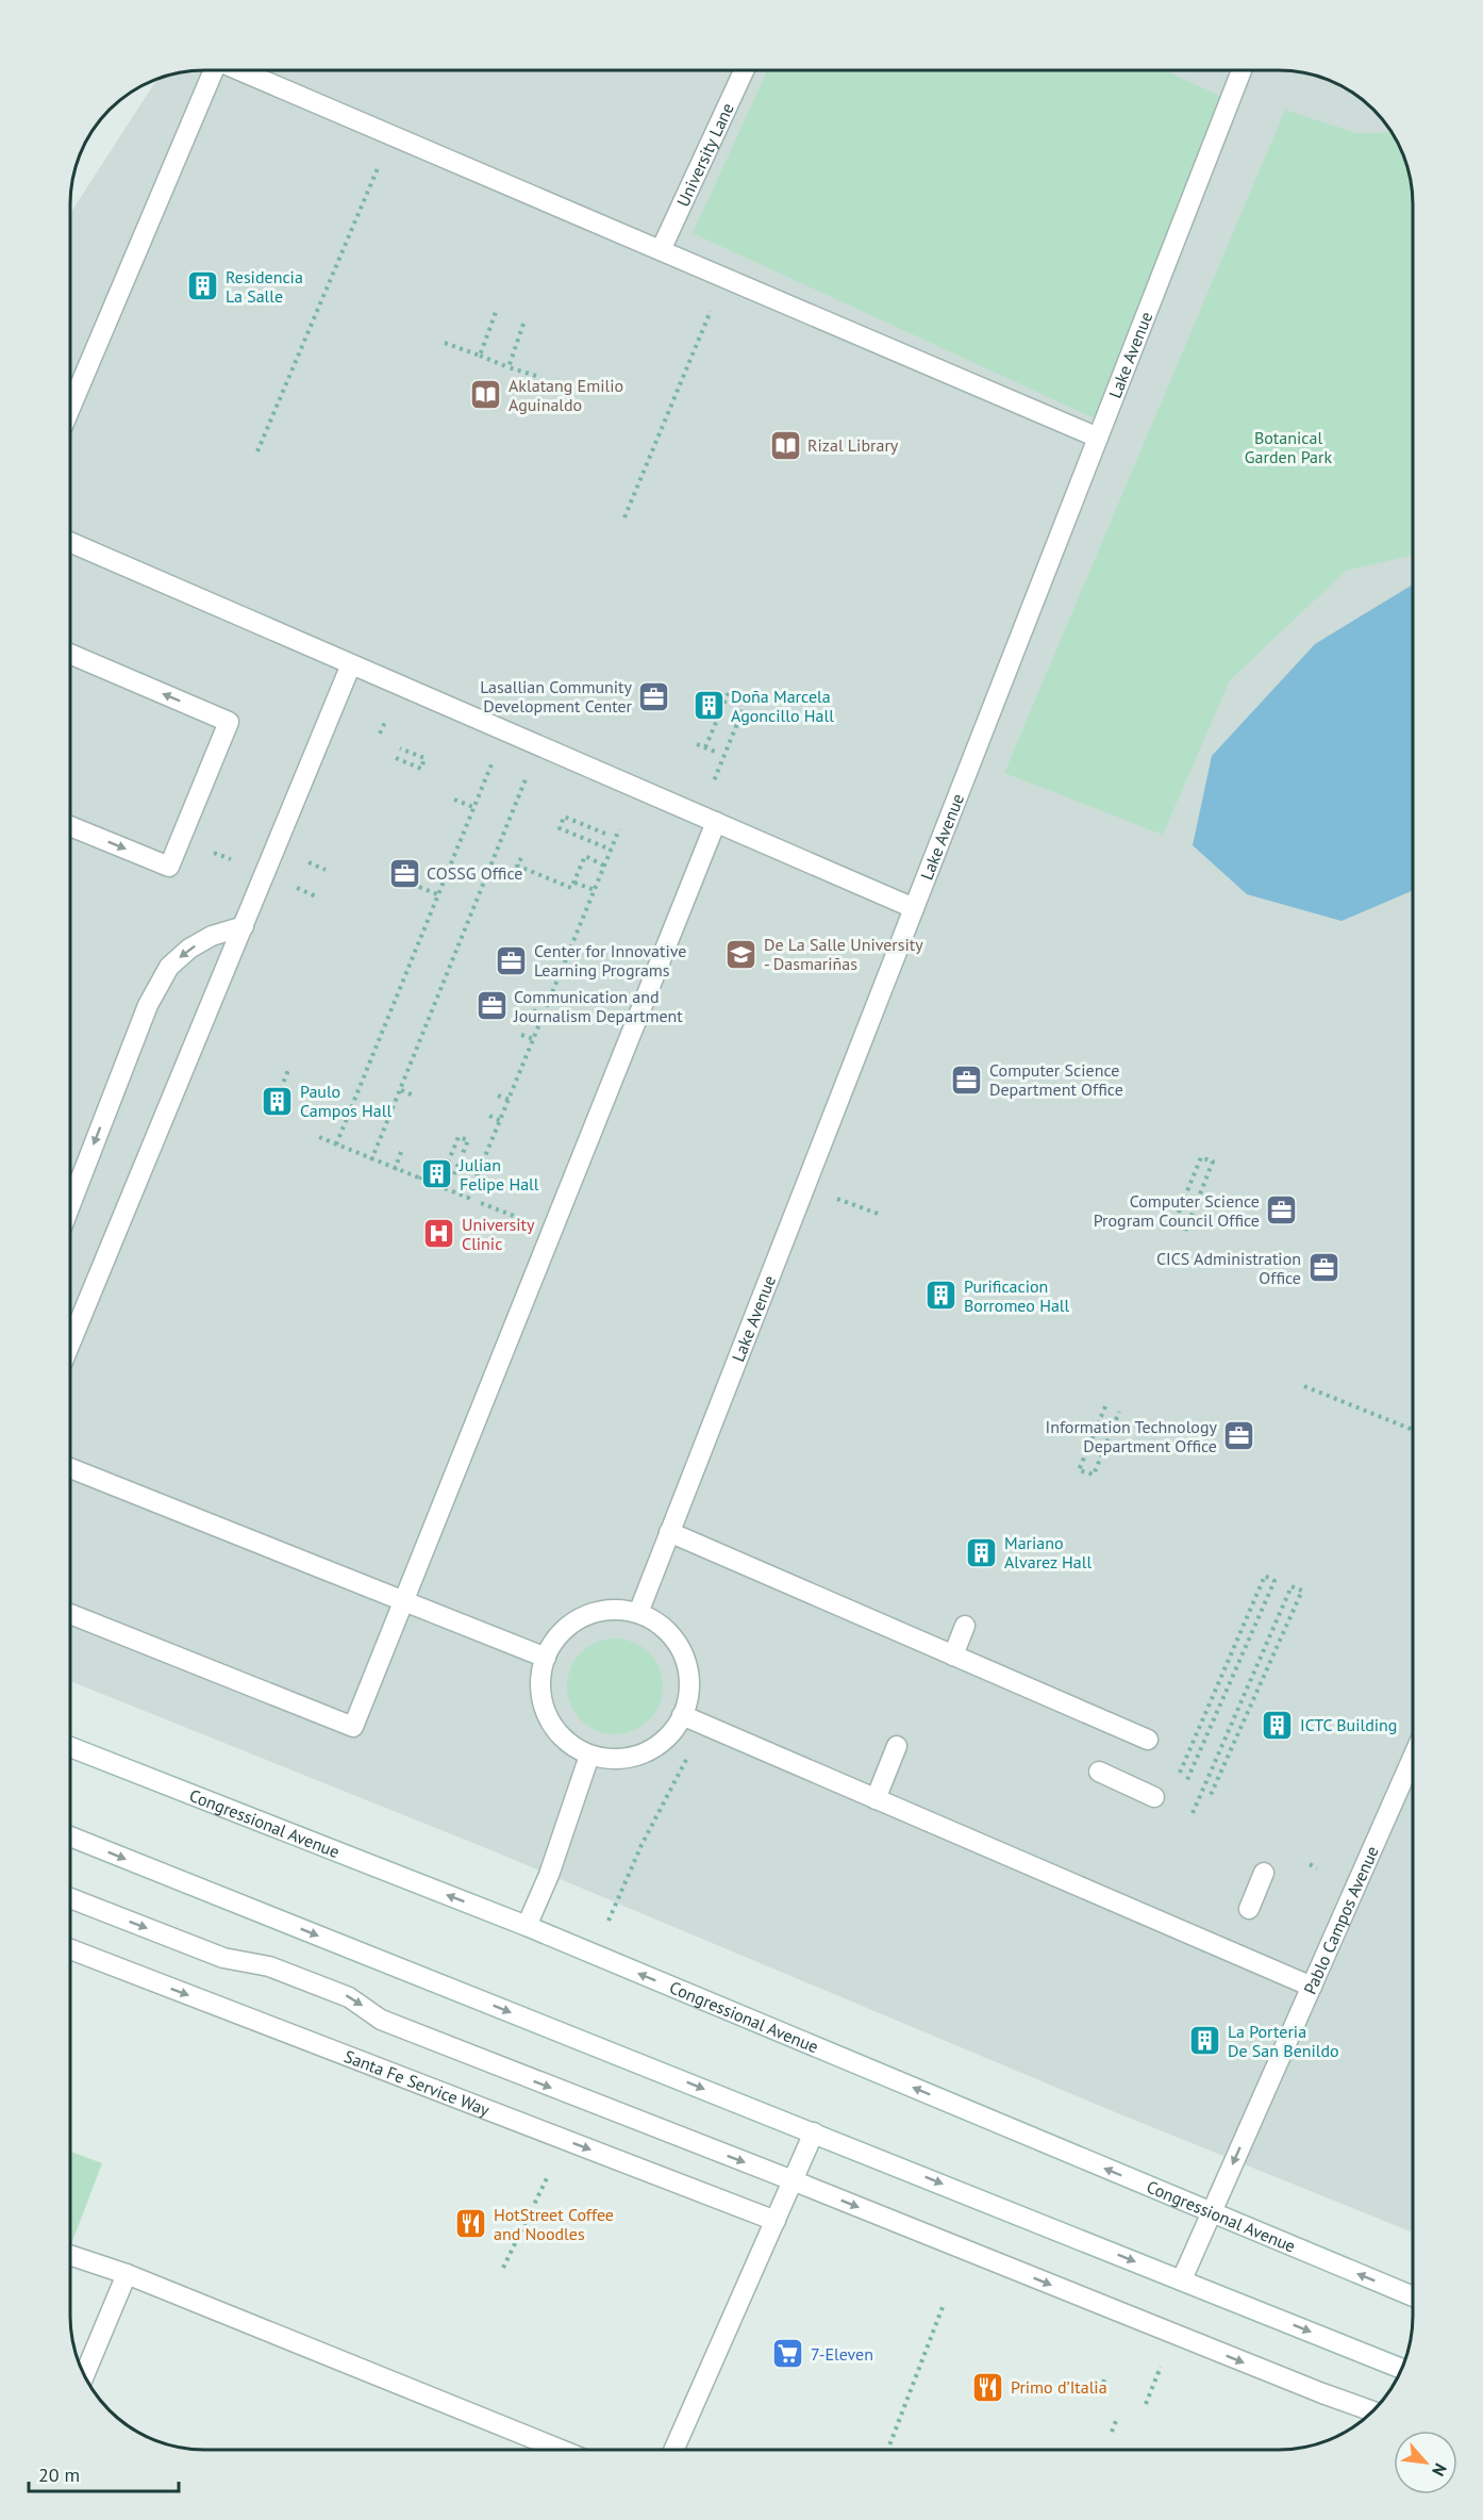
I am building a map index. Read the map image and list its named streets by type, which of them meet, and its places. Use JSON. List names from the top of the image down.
{
  "streets": {
    "street": [
      "University Lane",
      "Lake Avenue",
      "Congressional Avenue",
      "Pablo Campos Avenue",
      "Santa Fe Service Way"
    ]
  },
  "crossings": [
    ["Congressional Avenue", "Pablo Campos Avenue"]
  ],
  "one_way": ["Pablo Campos Avenue"],
  "parks": ["Botanical Garden Park"],
  "places": {
    "building": [
      "Residencia La Salle",
      "Doña Marcela Agoncillo Hall",
      "Paulo Campos Hall",
      "Julian Felipe Hall",
      "Purificacion Borromeo Hall",
      "Mariano Alvarez Hall",
      "ICTC Building",
      "La Porteria De San Benildo"
    ],
    "library": ["Aklatang Emilio Aguinaldo", "Rizal Library"],
    "office": [
      "Lasallian Community Development Center",
      "COSSG Office",
      "Center for Innovative Learning Programs",
      "Communication and Journalism Department",
      "Computer Science Department Office",
      "Computer Science Program Council Office",
      "CICS Administration Office",
      "Information Technology Department Office"
    ],
    "school or university": ["De La Salle University - Dasmariñas"],
    "hospital": ["University Clinic"],
    "restaurant": ["HotStreet Coffee and Noodles", "Primo d’Italia"],
    "supermarket": ["7-Eleven"]
  },
  "scale_bar": "20 m",
  "north": "bottom right"
}
